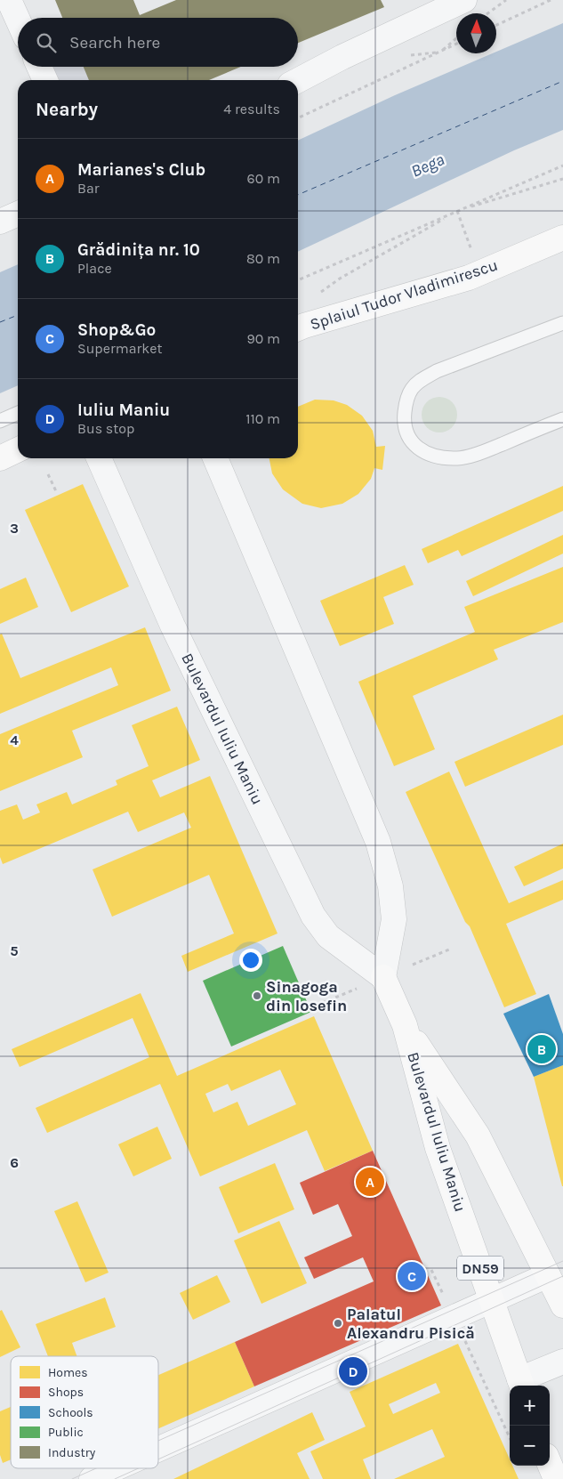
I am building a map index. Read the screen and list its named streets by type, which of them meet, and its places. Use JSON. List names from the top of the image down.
{
  "streets": {
    "main road": ["Splaiul Tudor Vladimirescu", "Bulevardul Iuliu Maniu", "DN59"]
  },
  "water": ["Bega"],
  "places": ["Sinagoga din Iosefin", "Palatul Alexandru Pisică"],
  "legend": [
    "Homes",
    "Shops",
    "Schools",
    "Public",
    "Industry"
  ],
  "north": "top",
  "page": {
    "search": "Search here",
    "heading": ["Nearby", "4 results"],
    "list": [
      {
        "mark": "A",
        "name": "Marianes's Club",
        "note": "Bar",
        "value": "60 m"
      },
      {
        "mark": "B",
        "name": "Grădinița nr. 10",
        "note": "Place",
        "value": "80 m"
      },
      {
        "mark": "C",
        "name": "Shop&Go",
        "note": "Supermarket",
        "value": "90 m"
      },
      {
        "mark": "D",
        "name": "Iuliu Maniu",
        "note": "Bus stop",
        "value": "110 m"
      }
    ],
    "pins": [
      "B",
      "A",
      "C",
      "D"
    ],
    "map_buttons": ["+", "−"]
  },
  "grid": {
    "rows": [
      "3",
      "4",
      "5",
      "6"
    ]
  }
}
